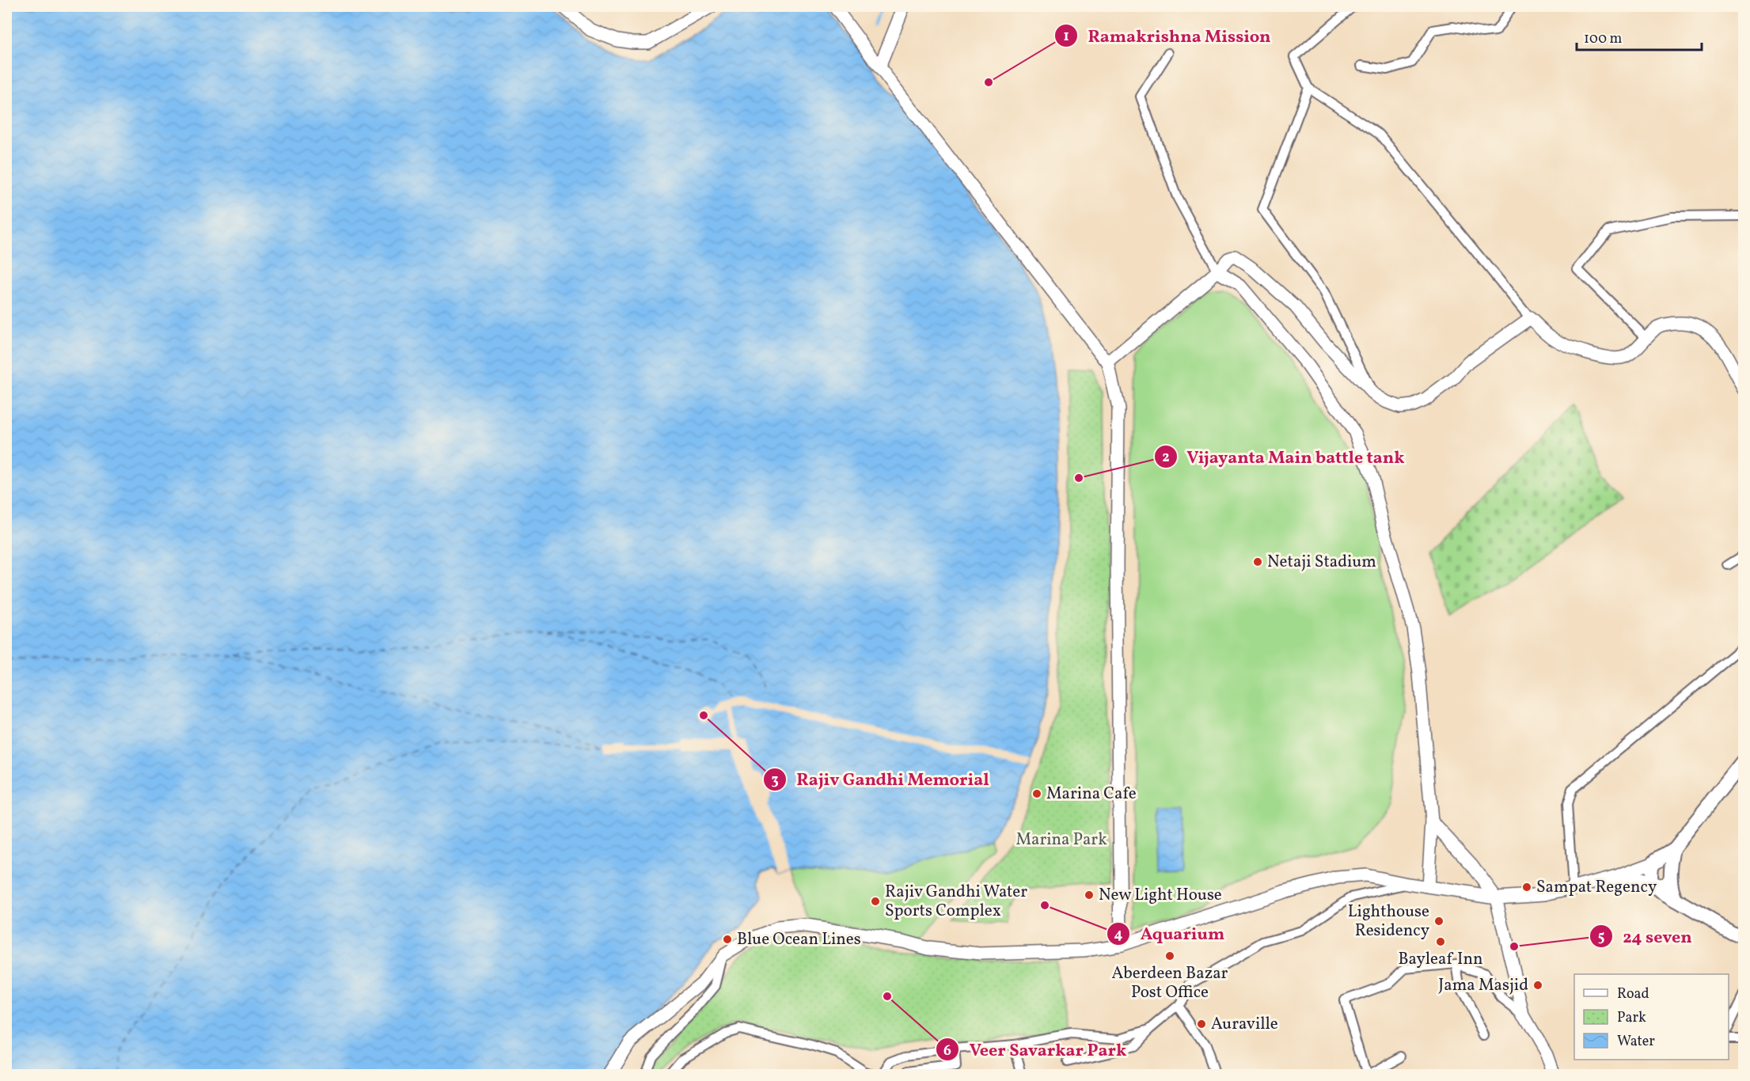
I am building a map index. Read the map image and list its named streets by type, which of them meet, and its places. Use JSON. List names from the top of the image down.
{
  "parks": ["Marina Park"],
  "places": [
    "Ramakrishna Mission",
    "Vijayanta Main battle tank",
    "Netaji Stadium",
    "Rajiv Gandhi Memorial",
    "Marina Cafe",
    "Sampat Regency",
    "New Light House",
    "Rajiv Gandhi Water Sports Complex",
    "Aquarium",
    "Lighthouse Residency",
    "Blue Ocean Lines",
    "Bayleaf Inn",
    "24 seven",
    "Aberdeen Bazar Post Office",
    "Jama Masjid",
    "Veer Savarkar Park",
    "Auraville"
  ],
  "legend": ["Road", "Park", "Water"],
  "scale_bar": "100 m"
}
